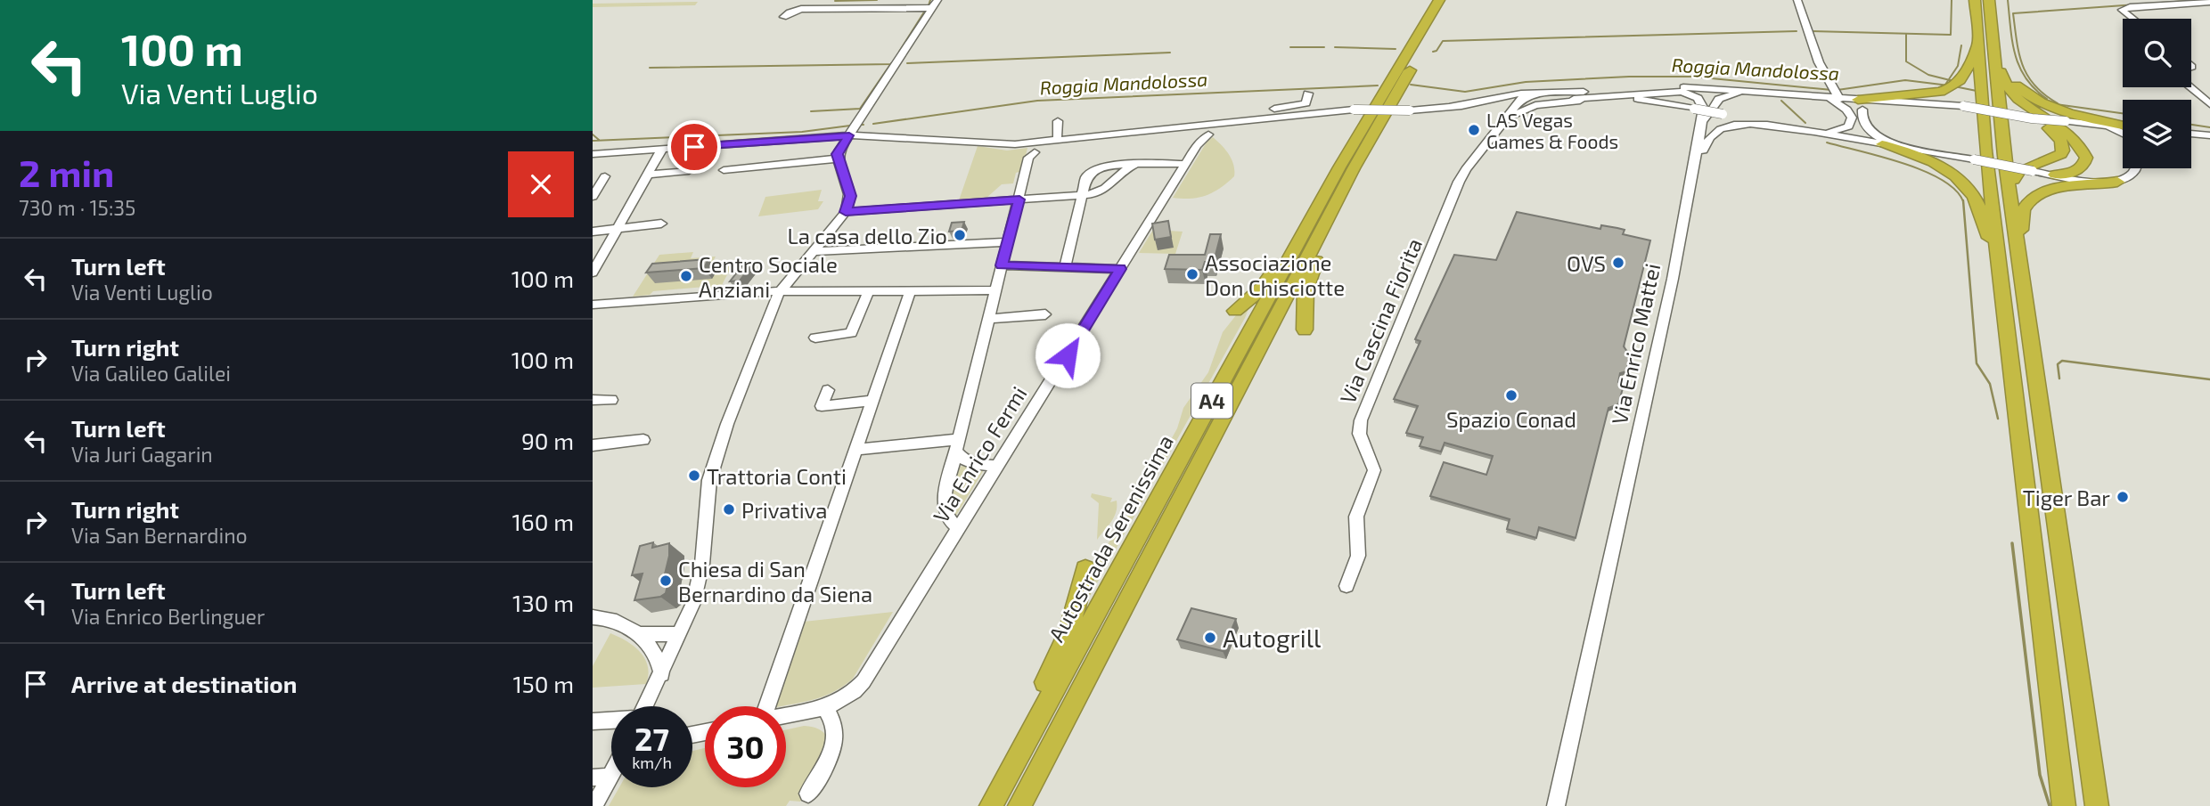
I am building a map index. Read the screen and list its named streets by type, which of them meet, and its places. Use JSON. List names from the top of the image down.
{
  "streets": {
    "highway": ["A4", "Autostrada Serenissima"],
    "street": ["Via Cascina Fiorita", "Via Enrico Mattei", "Via Enrico Fermi"]
  },
  "water": ["Roggia Mandolossa"],
  "places": [
    "LAS Vegas Games & Foods",
    "La casa dello Zio",
    "OVS",
    "Associazione Don Chisciotte",
    "Centro Sociale Anziani",
    "Spazio Conad",
    "Trattoria Conti",
    "Tiger Bar",
    "Privativa",
    "Chiesa di San Bernardino da Siena",
    "Autogrill"
  ],
  "page": {
    "turn": ["100 m", "Via Venti Luglio"],
    "heading": ["2 min", "730 m · 15:35"],
    "list": [
      {
        "name": "Turn left",
        "note": "Via Venti Luglio",
        "value": "100 m"
      },
      {
        "name": "Turn right",
        "note": "Via Galileo Galilei",
        "value": "100 m"
      },
      {
        "name": "Turn left",
        "note": "Via Juri Gagarin",
        "value": "90 m"
      },
      {
        "name": "Turn right",
        "note": "Via San Bernardino",
        "value": "160 m"
      },
      {
        "name": "Turn left",
        "note": "Via Enrico Berlinguer",
        "value": "130 m"
      },
      {
        "name": "Arrive at destination",
        "value": "150 m"
      }
    ],
    "speed": "27 km/h",
    "limit": "30"
  }
}
